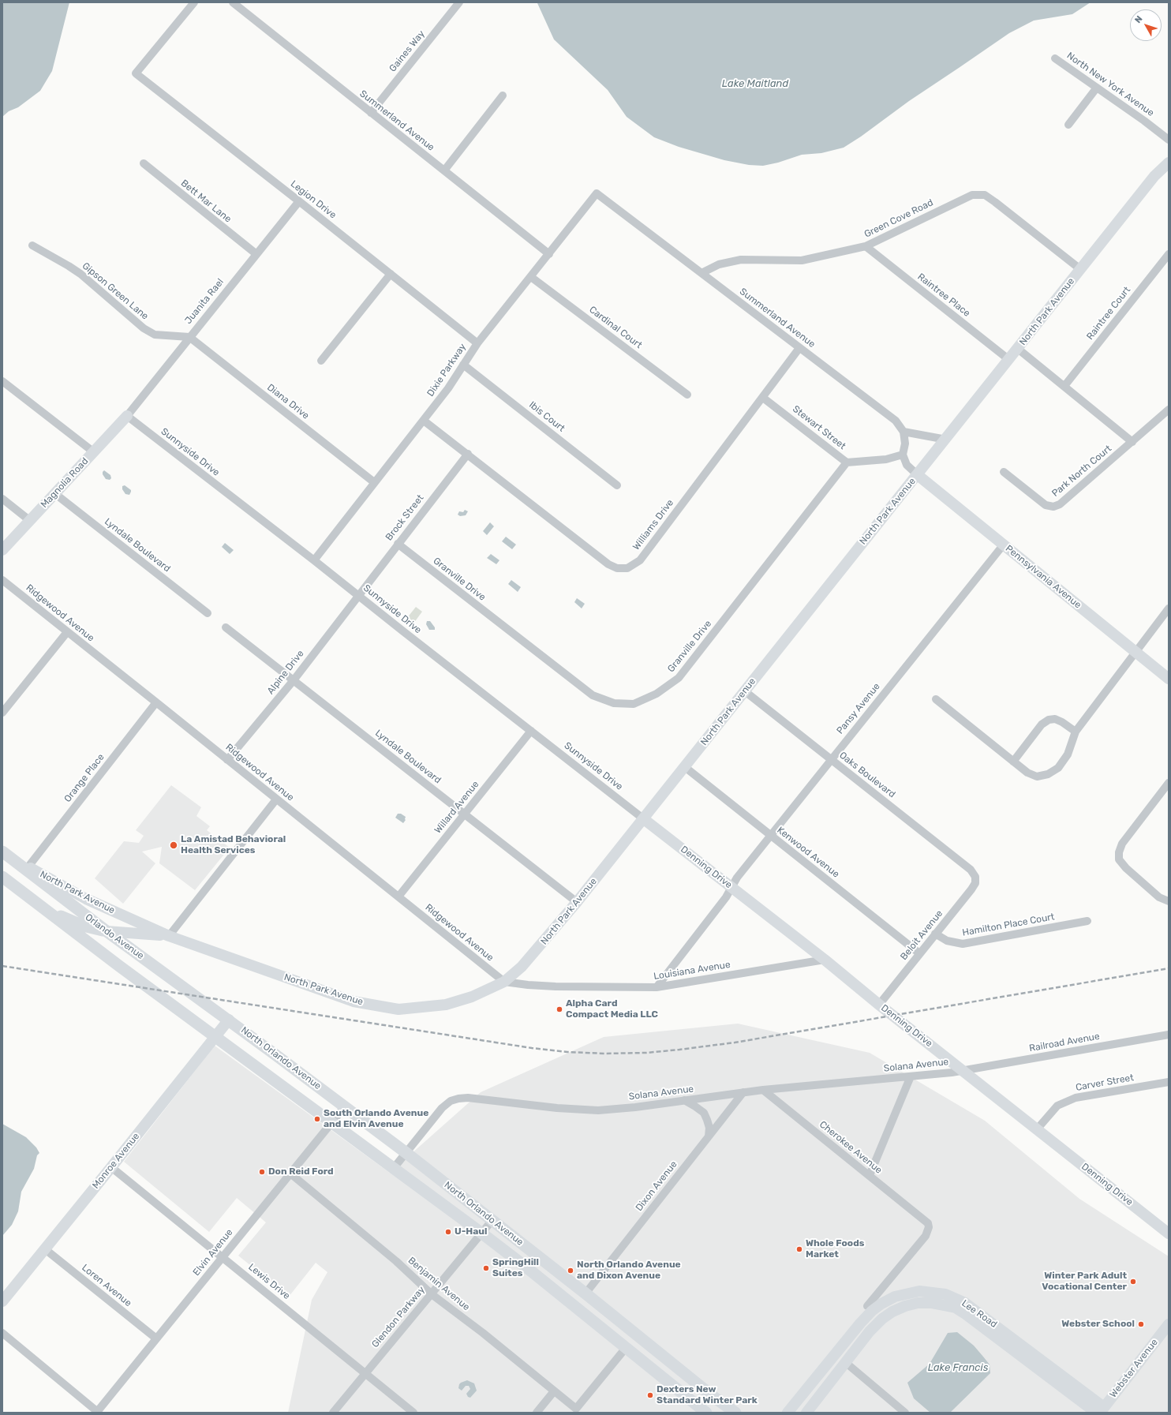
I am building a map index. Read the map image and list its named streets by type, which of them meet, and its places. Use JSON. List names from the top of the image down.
{
  "streets": {
    "main road": ["Orlando Avenue", "North Orlando Avenue"],
    "street": [
      "Gaines Way",
      "North New York Avenue",
      "Summerland Avenue",
      "Legion Drive",
      "Bett Mar Lane",
      "Green Cove Road",
      "Gipson Green Lane",
      "Raintree Place",
      "Juanita Rael",
      "North Park Avenue",
      "Raintree Court",
      "Cardinal Court",
      "Dixie Parkway",
      "Diana Drive",
      "Ibis Court",
      "Stewart Street",
      "Sunnyside Drive",
      "Park North Court",
      "Magnolia Road",
      "Brock Street",
      "Williams Drive",
      "Lyndale Boulevard",
      "Pennsylvania Avenue",
      "Granville Drive",
      "Ridgewood Avenue",
      "Alpine Drive",
      "Pansy Avenue",
      "Oaks Boulevard",
      "Orange Place",
      "Willard Avenue",
      "Kenwood Avenue",
      "Denning Drive",
      "Hamilton Place Court",
      "Beloit Avenue",
      "Louisiana Avenue",
      "Railroad Avenue",
      "Solana Avenue",
      "Carver Street",
      "Cherokee Avenue",
      "Monroe Avenue",
      "Dixon Avenue",
      "Elvin Avenue",
      "Lewis Drive",
      "Benjamin Avenue",
      "Loren Avenue",
      "Lee Road",
      "Glendon Parkway",
      "Webster Avenue"
    ]
  },
  "crossings": [
    ["Gaines Way", "Summerland Avenue"],
    ["Summerland Avenue", "Green Cove Road"],
    ["Summerland Avenue", "Dixie Parkway"],
    ["Summerland Avenue", "Williams Drive"],
    ["Legion Drive", "Juanita Rael"],
    ["Legion Drive", "Dixie Parkway"],
    ["Bett Mar Lane", "Juanita Rael"],
    ["Green Cove Road", "Raintree Place"],
    ["Green Cove Road", "North Park Avenue"],
    ["Gipson Green Lane", "Juanita Rael"],
    ["Gipson Green Lane", "Diana Drive"],
    ["Raintree Place", "North Park Avenue"],
    ["Juanita Rael", "Diana Drive"],
    ["Juanita Rael", "Sunnyside Drive"],
    ["Juanita Rael", "Magnolia Road"],
    ["North Park Avenue", "Sunnyside Drive"],
    ["North Park Avenue", "Lyndale Boulevard"],
    ["North Park Avenue", "Pennsylvania Avenue"],
    ["North Park Avenue", "Ridgewood Avenue"],
    ["North Park Avenue", "Oaks Boulevard"],
    ["North Park Avenue", "Orange Place"],
    ["North Park Avenue", "Kenwood Avenue"],
    ["North Park Avenue", "Denning Drive"],
    ["North Park Avenue", "Orlando Avenue"],
    ["North Park Avenue", "Louisiana Avenue"],
    ["Cardinal Court", "Dixie Parkway"],
    ["Dixie Parkway", "Diana Drive"],
    ["Dixie Parkway", "Ibis Court"],
    ["Dixie Parkway", "Sunnyside Drive"],
    ["Dixie Parkway", "Williams Drive"],
    ["Stewart Street", "Williams Drive"],
    ["Stewart Street", "Granville Drive"],
    ["Sunnyside Drive", "Magnolia Road"],
    ["Sunnyside Drive", "Brock Street"],
    ["Sunnyside Drive", "Alpine Drive"],
    ["Sunnyside Drive", "Willard Avenue"],
    ["Sunnyside Drive", "Denning Drive"],
    ["Magnolia Road", "Lyndale Boulevard"],
    ["Brock Street", "Williams Drive"],
    ["Brock Street", "Granville Drive"],
    ["Brock Street", "Alpine Drive"],
    ["Lyndale Boulevard", "Alpine Drive"],
    ["Lyndale Boulevard", "Willard Avenue"],
    ["Pennsylvania Avenue", "Pansy Avenue"],
    ["Ridgewood Avenue", "Alpine Drive"],
    ["Ridgewood Avenue", "Orange Place"],
    ["Ridgewood Avenue", "Willard Avenue"],
    ["Ridgewood Avenue", "Louisiana Avenue"],
    ["Pansy Avenue", "Oaks Boulevard"],
    ["Pansy Avenue", "Kenwood Avenue"],
    ["Pansy Avenue", "Denning Drive"],
    ["Pansy Avenue", "Louisiana Avenue"],
    ["Oaks Boulevard", "Beloit Avenue"],
    ["Kenwood Avenue", "Beloit Avenue"],
    ["Denning Drive", "Beloit Avenue"],
    ["Denning Drive", "Louisiana Avenue"],
    ["Denning Drive", "Railroad Avenue"],
    ["Denning Drive", "Solana Avenue"],
    ["Denning Drive", "Carver Street"],
    ["Hamilton Place Court", "Beloit Avenue"],
    ["Orlando Avenue", "North Orlando Avenue"],
    ["Orlando Avenue", "Monroe Avenue"],
    ["Railroad Avenue", "Solana Avenue"],
    ["North Orlando Avenue", "Solana Avenue"],
    ["North Orlando Avenue", "Monroe Avenue"],
    ["North Orlando Avenue", "Dixon Avenue"],
    ["North Orlando Avenue", "Elvin Avenue"],
    ["North Orlando Avenue", "Benjamin Avenue"],
    ["North Orlando Avenue", "Glendon Parkway"],
    ["Solana Avenue", "Cherokee Avenue"],
    ["Solana Avenue", "Dixon Avenue"],
    ["Monroe Avenue", "Lewis Drive"],
    ["Monroe Avenue", "Loren Avenue"],
    ["Elvin Avenue", "Lewis Drive"],
    ["Elvin Avenue", "Benjamin Avenue"],
    ["Elvin Avenue", "Loren Avenue"],
    ["Lewis Drive", "Glendon Parkway"],
    ["Benjamin Avenue", "Glendon Parkway"],
    ["Lee Road", "Webster Avenue"]
  ],
  "water": ["Lake Maitland", "Lake Francis"],
  "places": [
    "La Amistad Behavioral Health Services",
    "Alpha Card Compact Media LLC",
    "South Orlando Avenue and Elvin Avenue",
    "Don Reid Ford",
    "U-Haul",
    "Whole Foods Market",
    "SpringHill Suites",
    "North Orlando Avenue and Dixon Avenue",
    "Winter Park Adult Vocational Center",
    "Webster School",
    "Dexters New Standard Winter Park"
  ],
  "north": "top left"
}
